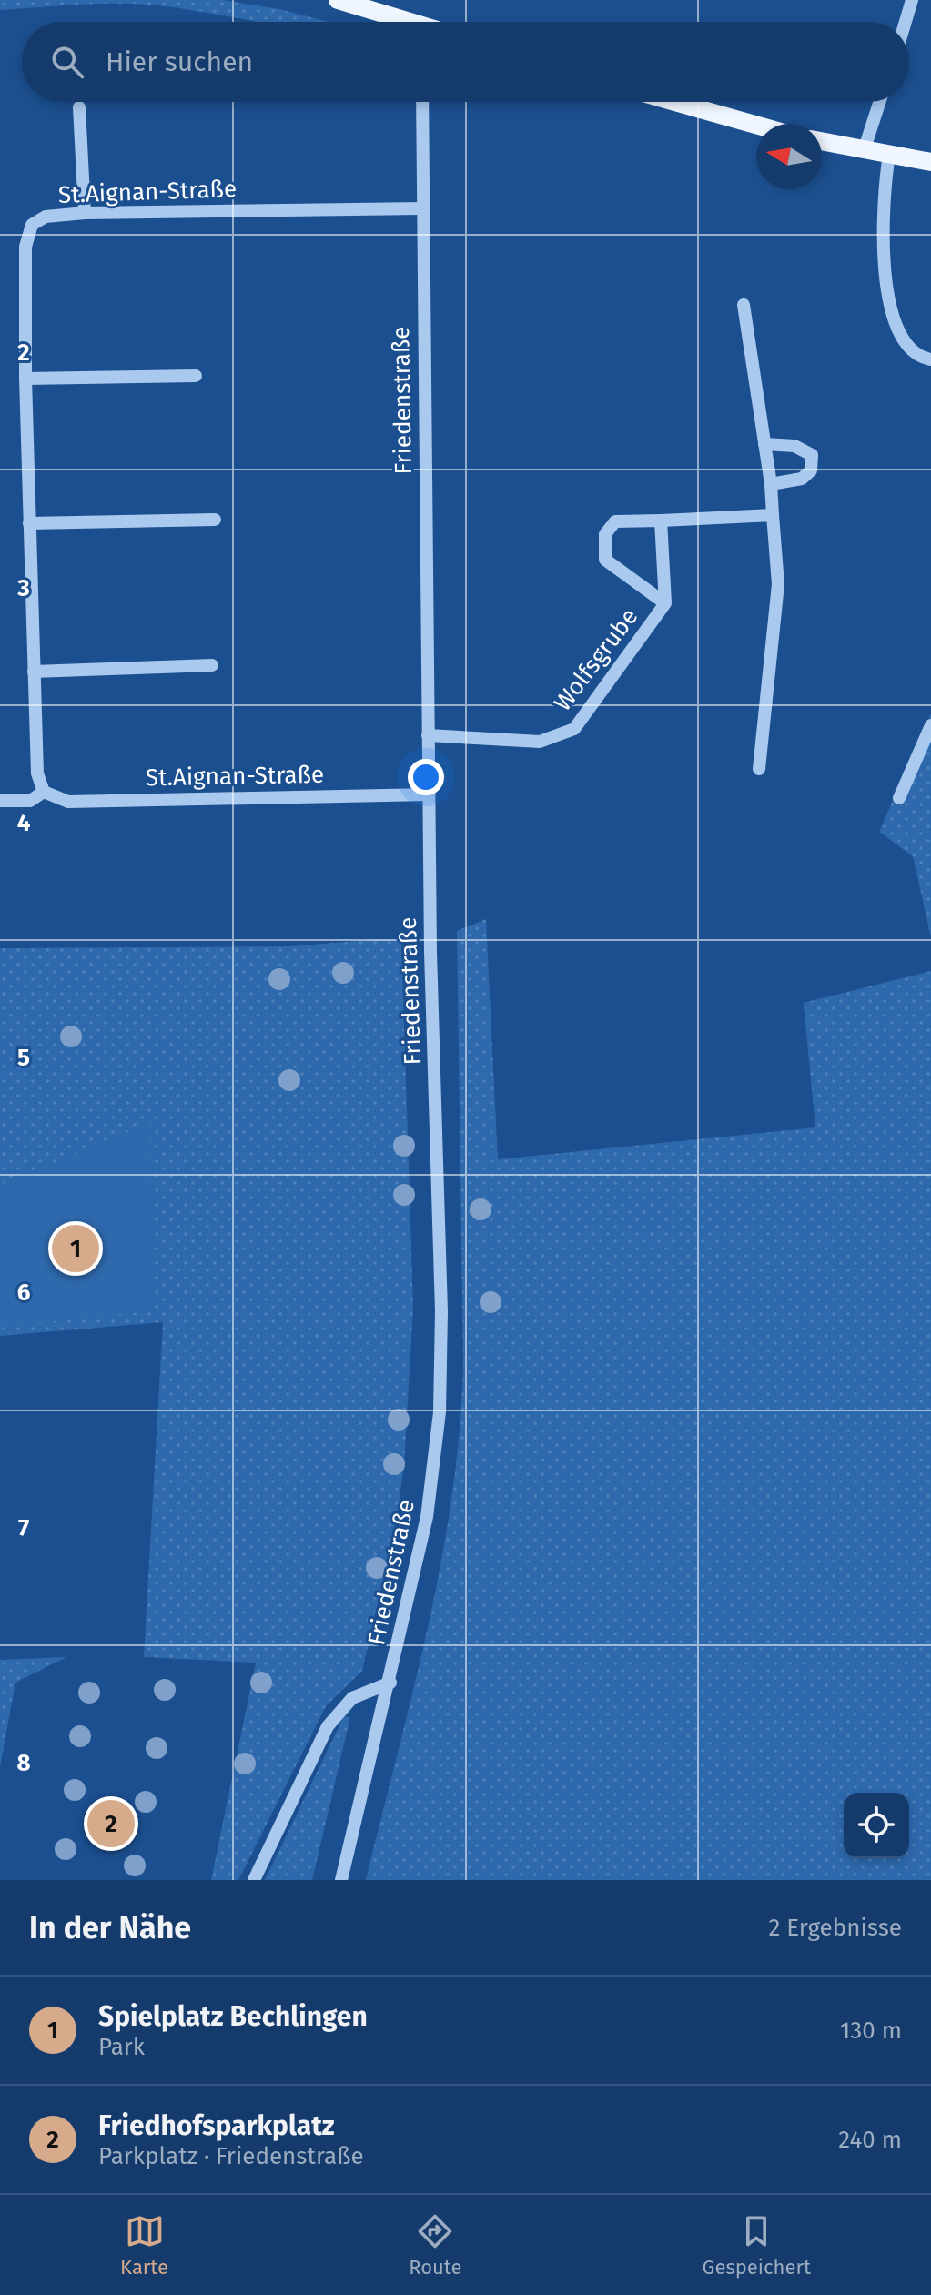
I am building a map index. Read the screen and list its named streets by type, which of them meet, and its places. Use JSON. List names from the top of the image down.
{
  "streets": {
    "street": ["St.Aignan-Straße", "Friedenstraße", "Wolfsgrube"]
  },
  "crossings": [
    ["St.Aignan-Straße", "Friedenstraße"],
    ["Friedenstraße", "Wolfsgrube"]
  ],
  "north": "left",
  "page": {
    "search": "Hier suchen",
    "pins": ["1", "2"],
    "heading": ["In der Nähe", "2 Ergebnisse"],
    "list": [
      {
        "mark": "1",
        "name": "Spielplatz Bechlingen",
        "note": "Park",
        "value": "130 m"
      },
      {
        "mark": "2",
        "name": "Friedhofsparkplatz",
        "note": "Parkplatz · Friedenstraße",
        "value": "240 m"
      }
    ],
    "nav": ["Karte", "Route", "Gespeichert"]
  },
  "grid": {
    "rows": [
      "2",
      "3",
      "4",
      "5",
      "6",
      "7",
      "8"
    ]
  }
}
